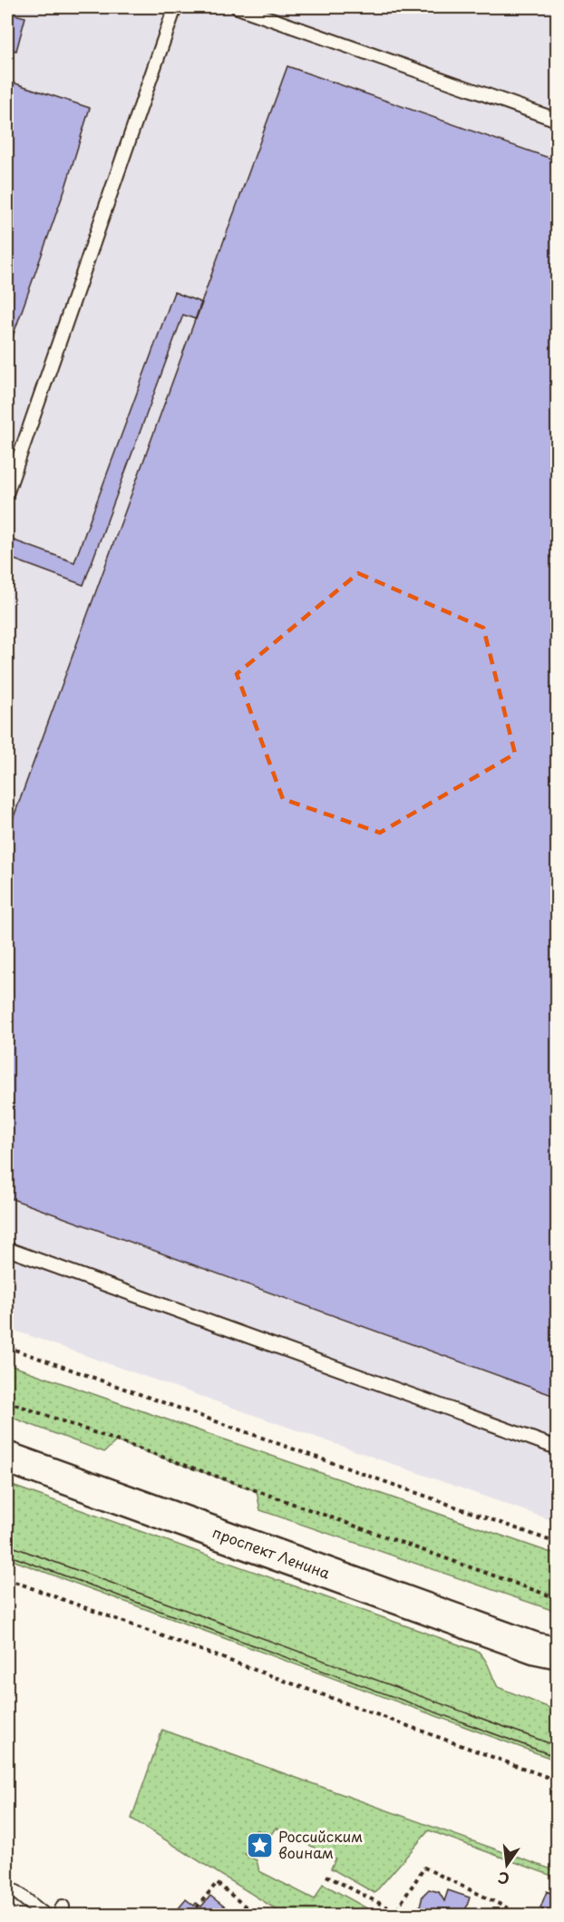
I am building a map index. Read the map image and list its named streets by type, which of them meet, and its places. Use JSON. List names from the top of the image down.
{
  "streets": {
    "main road": ["проспект Ленина"]
  },
  "places": {
    "place": ["Российским воинам"]
  },
  "north": "bottom"
}
